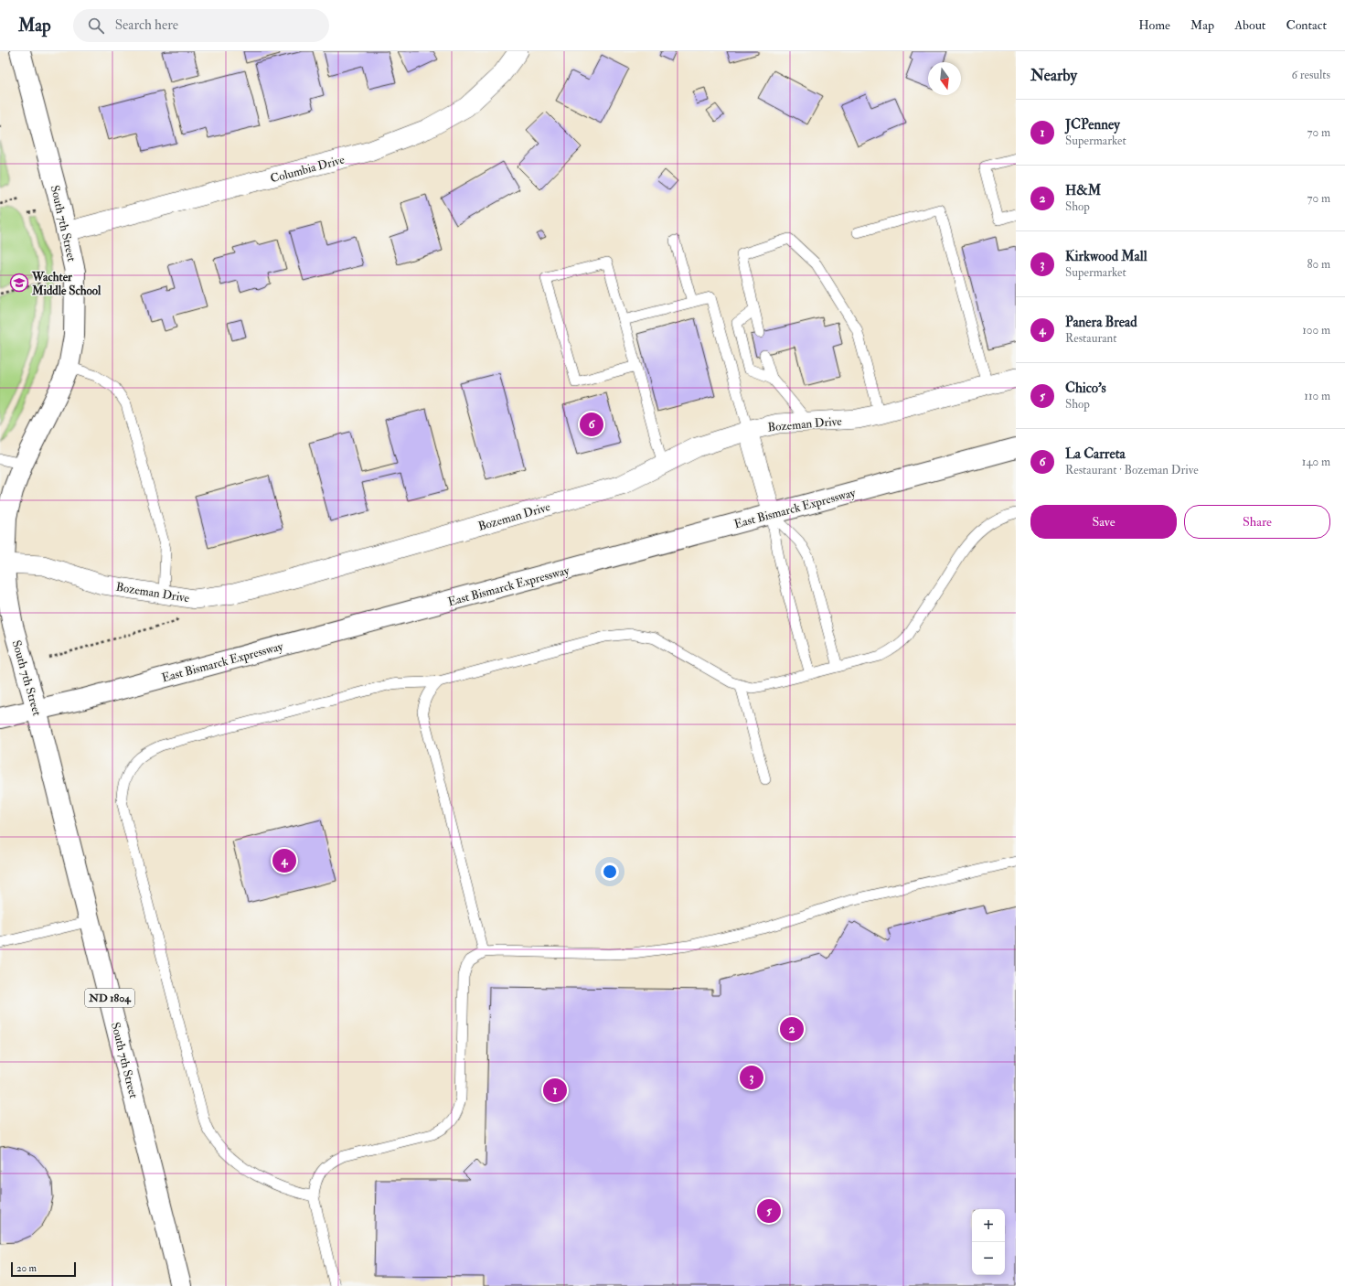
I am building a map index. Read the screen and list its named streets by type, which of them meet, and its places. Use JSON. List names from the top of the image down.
{
  "streets": {
    "main road": ["South 7th Street", "East Bismarck Expressway", "ND 1804"],
    "street": ["Columbia Drive", "Bozeman Drive"]
  },
  "crossings": [
    ["Columbia Drive", "South 7th Street"],
    ["South 7th Street", "Bozeman Drive"],
    ["South 7th Street", "East Bismarck Expressway"]
  ],
  "places": {
    "school or university": ["Wachter Middle School"]
  },
  "scale_bar": "20 m",
  "north": "bottom",
  "page": {
    "header": "Map",
    "search": "Search here",
    "nav": [
      "Home",
      "Map",
      "About",
      "Contact"
    ],
    "heading": ["Nearby", "6 results"],
    "list": [
      {
        "mark": "1",
        "name": "JCPenney",
        "note": "Supermarket",
        "value": "70 m"
      },
      {
        "mark": "2",
        "name": "H&M",
        "note": "Shop",
        "value": "70 m"
      },
      {
        "mark": "3",
        "name": "Kirkwood Mall",
        "note": "Supermarket",
        "value": "80 m"
      },
      {
        "mark": "4",
        "name": "Panera Bread",
        "note": "Restaurant",
        "value": "100 m"
      },
      {
        "mark": "5",
        "name": "Chico's",
        "note": "Shop",
        "value": "110 m"
      },
      {
        "mark": "6",
        "name": "La Carreta",
        "note": "Restaurant · Bozeman Drive",
        "value": "140 m"
      }
    ],
    "pins": [
      "6",
      "4",
      "2",
      "3",
      "1",
      "5"
    ],
    "buttons": ["Save", "Share"],
    "map_buttons": ["+", "−"],
    "scale": "20 m"
  }
}
